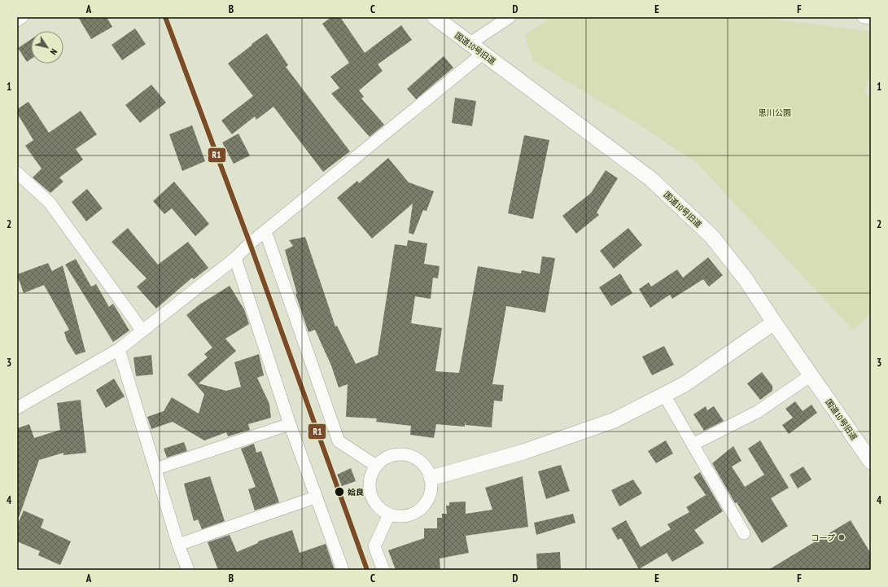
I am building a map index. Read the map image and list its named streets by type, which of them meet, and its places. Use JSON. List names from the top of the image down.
{
  "streets": {
    "street": ["国道10号旧道"]
  },
  "parks": ["思川公園"],
  "places": ["姶良", "コープ"],
  "lines": ["transit line R1"],
  "north": "bottom right",
  "grid": {
    "columns": [
      "A",
      "B",
      "C",
      "D",
      "E",
      "F"
    ],
    "rows": [
      "1",
      "2",
      "3",
      "4"
    ]
  }
}
